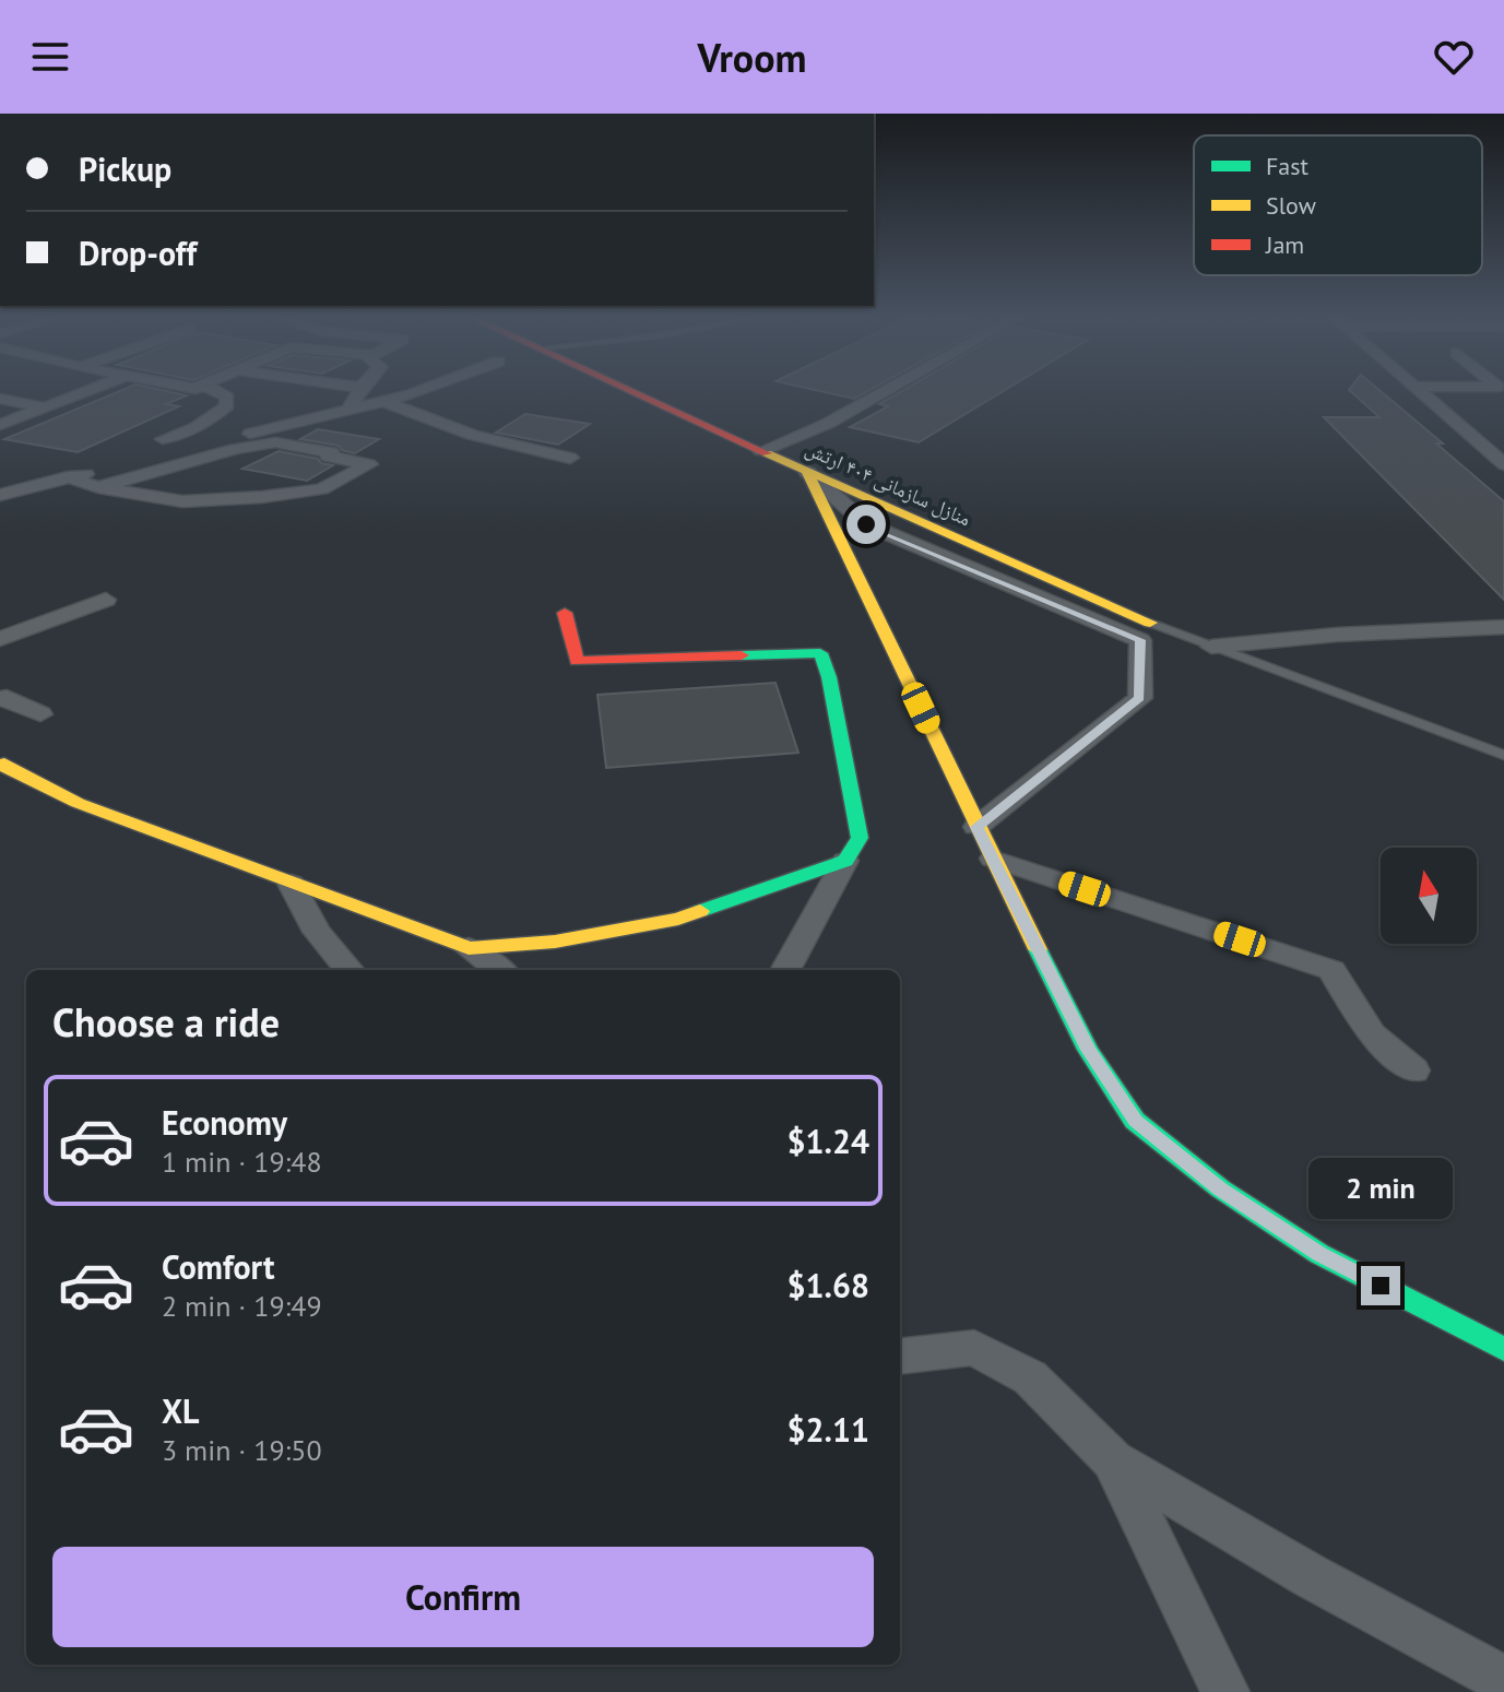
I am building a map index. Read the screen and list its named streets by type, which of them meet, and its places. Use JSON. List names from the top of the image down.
{
  "streets": {
    "street": ["منازل سازمانی ۴۰۴ ارتش"]
  },
  "legend": ["Fast", "Slow", "Jam"],
  "north": "top",
  "page": {
    "header": "Vroom",
    "banner": ["Pickup", "Drop-off"],
    "heading": "Choose a ride",
    "list": [
      {
        "name": "Economy",
        "note": "1 min · 19:48",
        "value": "$1.24"
      },
      {
        "name": "Comfort",
        "note": "2 min · 19:49",
        "value": "$1.68"
      },
      {
        "name": "XL",
        "note": "3 min · 19:50",
        "value": "$2.11"
      }
    ],
    "bubble": "2 min",
    "buttons": "Confirm"
  }
}
